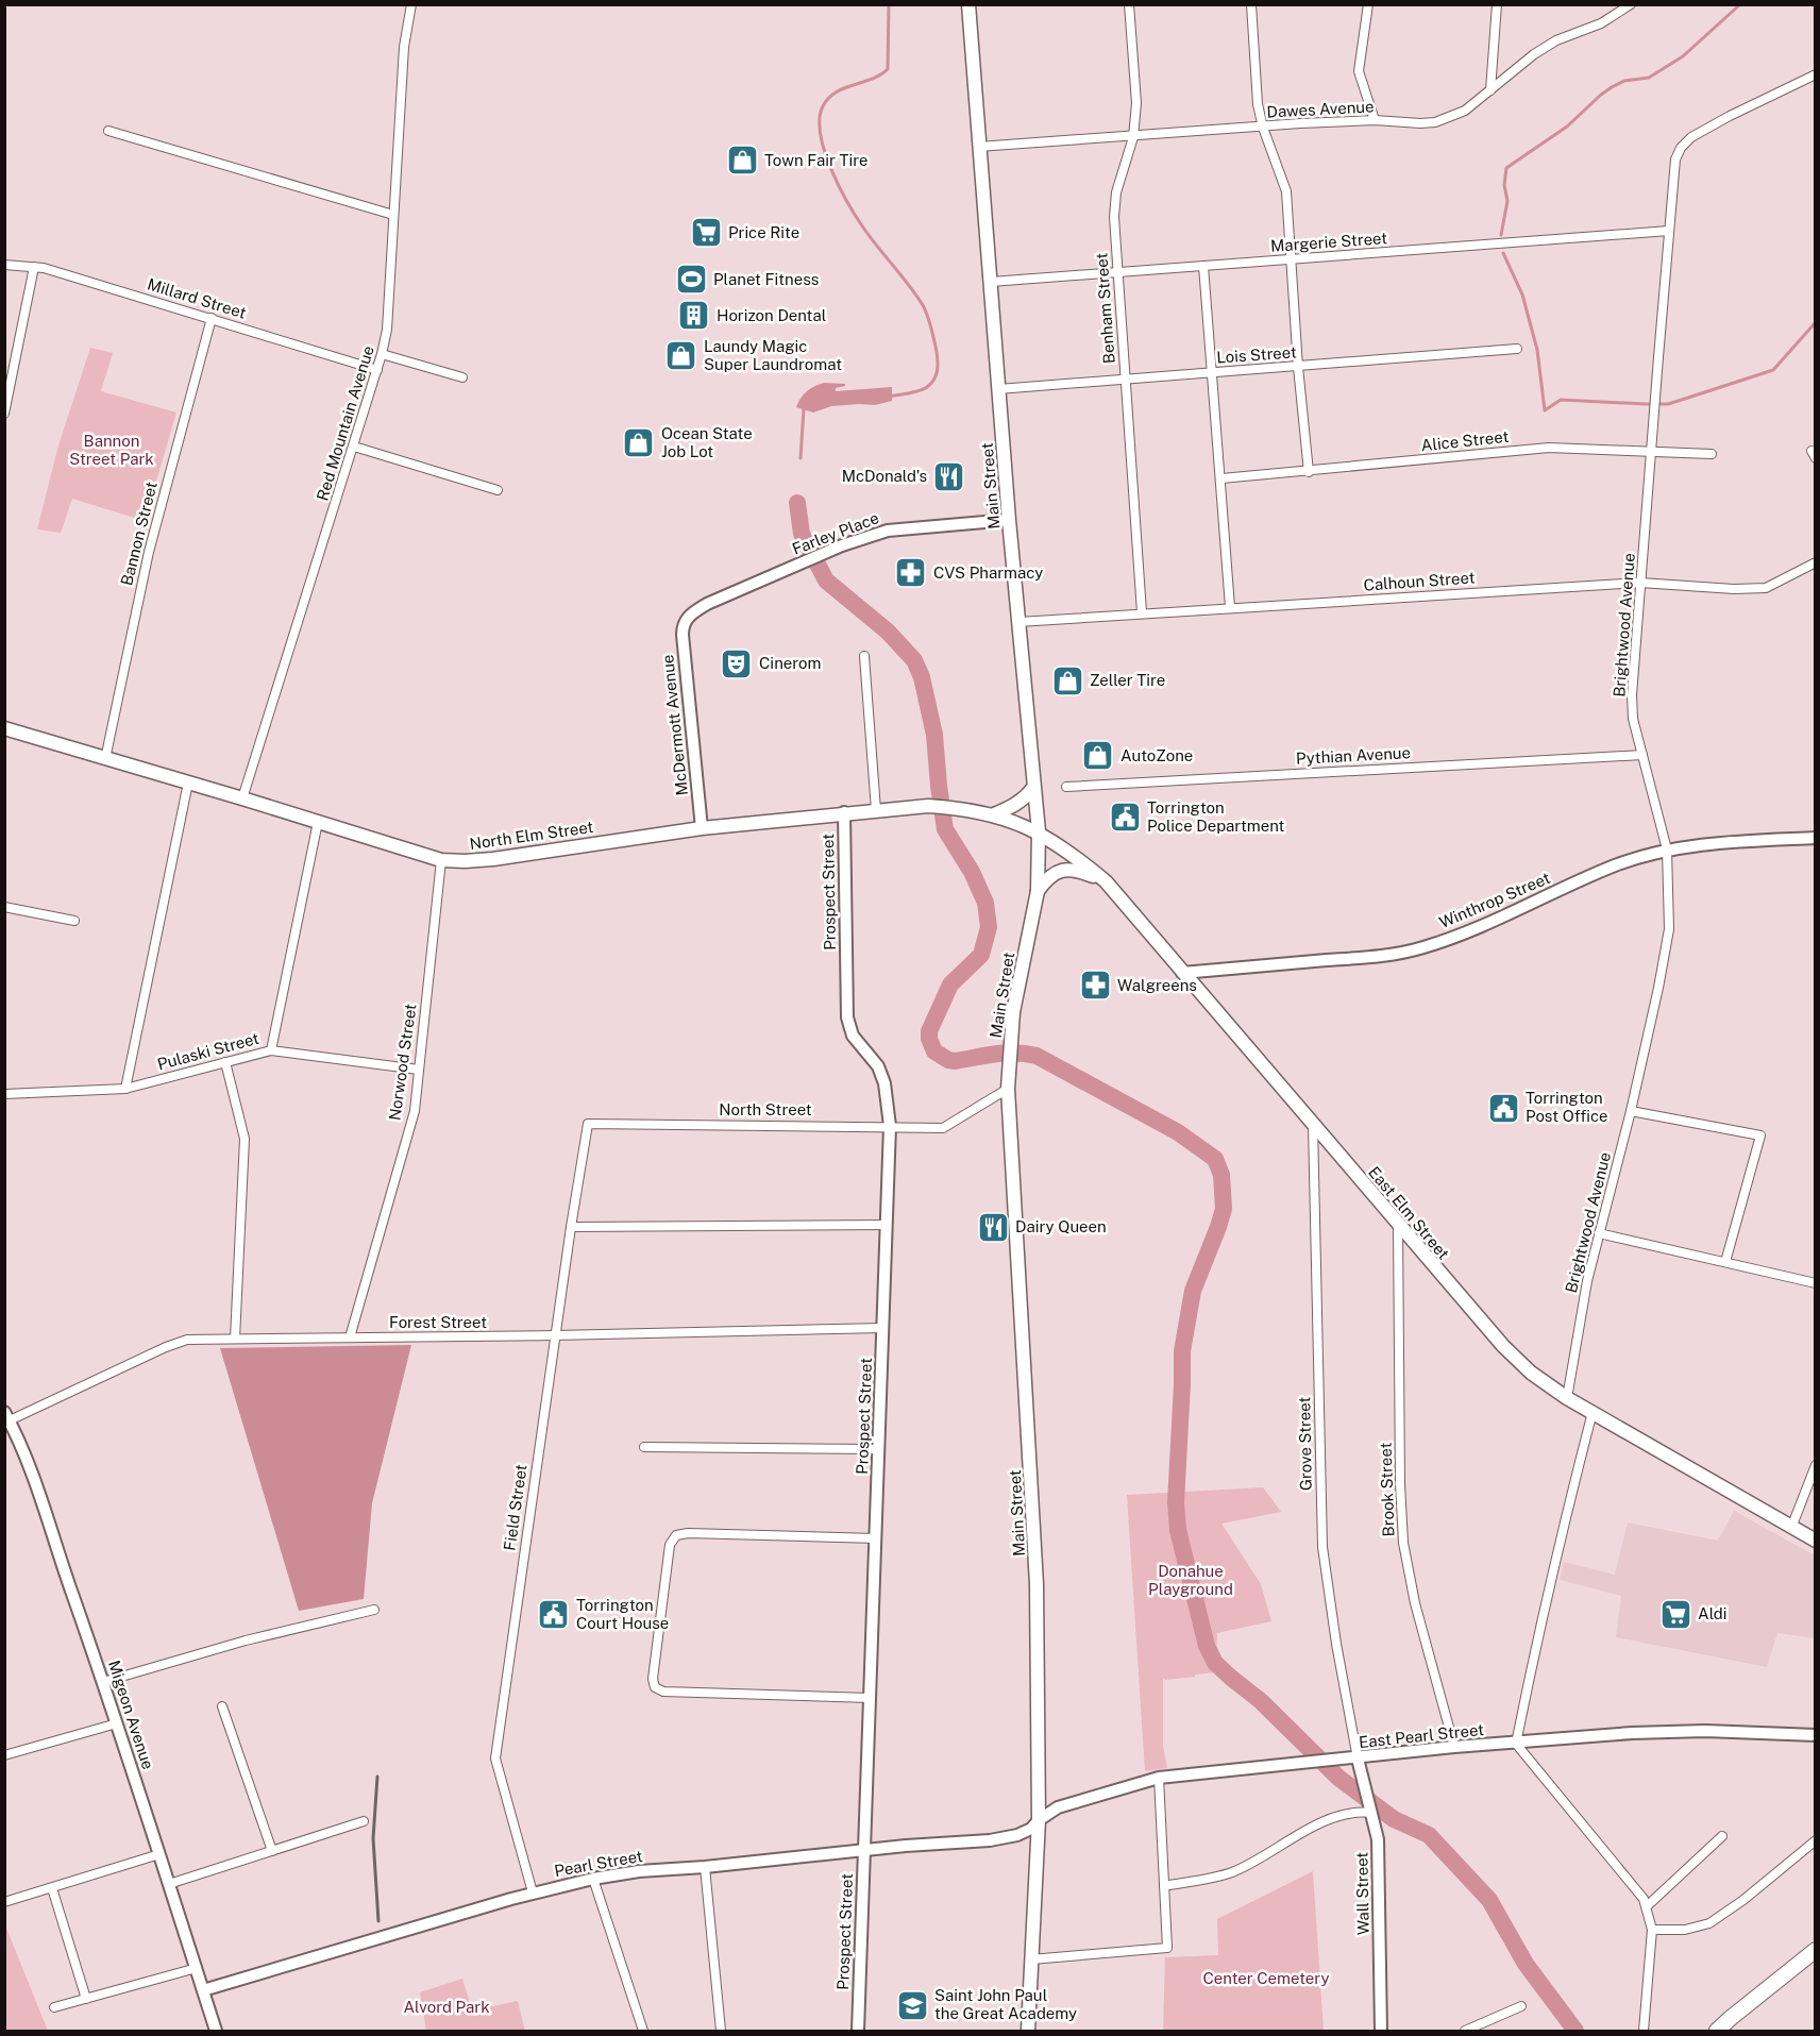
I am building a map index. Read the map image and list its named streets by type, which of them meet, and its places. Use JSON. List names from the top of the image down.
{
  "streets": {
    "main road": ["Main Street", "North Elm Street", "East Elm Street"],
    "street": [
      "Dawes Avenue",
      "Margerie Street",
      "Millard Street",
      "Benham Street",
      "Lois Street",
      "Red Mountain Avenue",
      "Alice Street",
      "Bannon Street",
      "Farley Place",
      "Calhoun Street",
      "Brightwood Avenue",
      "McDermott Avenue",
      "Pythian Avenue",
      "Prospect Street",
      "Winthrop Street",
      "Pulaski Street",
      "Norwood Street",
      "North Street",
      "Forest Street",
      "Grove Street",
      "Brook Street",
      "Field Street",
      "Migeon Avenue",
      "East Pearl Street",
      "Pearl Street",
      "Wall Street"
    ]
  },
  "crossings": [
    ["Dawes Avenue", "Benham Street"],
    ["Dawes Avenue", "Main Street"],
    ["Margerie Street", "Benham Street"],
    ["Margerie Street", "Main Street"],
    ["Margerie Street", "Brightwood Avenue"],
    ["Millard Street", "Red Mountain Avenue"],
    ["Millard Street", "Bannon Street"],
    ["Benham Street", "Lois Street"],
    ["Benham Street", "Calhoun Street"],
    ["Lois Street", "Main Street"],
    ["Red Mountain Avenue", "North Elm Street"],
    ["Alice Street", "Brightwood Avenue"],
    ["Main Street", "Farley Place"],
    ["Main Street", "Calhoun Street"],
    ["Main Street", "North Elm Street"],
    ["Main Street", "North Street"],
    ["Main Street", "East Elm Street"],
    ["Main Street", "East Pearl Street"],
    ["Main Street", "Pearl Street"],
    ["Bannon Street", "North Elm Street"],
    ["Farley Place", "McDermott Avenue"],
    ["Calhoun Street", "Brightwood Avenue"],
    ["Brightwood Avenue", "Pythian Avenue"],
    ["Brightwood Avenue", "Winthrop Street"],
    ["Brightwood Avenue", "East Elm Street"],
    ["McDermott Avenue", "North Elm Street"],
    ["North Elm Street", "Prospect Street"],
    ["North Elm Street", "Norwood Street"],
    ["North Elm Street", "East Elm Street"],
    ["Prospect Street", "North Street"],
    ["Prospect Street", "Forest Street"],
    ["Prospect Street", "Pearl Street"],
    ["Winthrop Street", "East Elm Street"],
    ["Pulaski Street", "Norwood Street"],
    ["Norwood Street", "Forest Street"],
    ["North Street", "Field Street"],
    ["East Elm Street", "Grove Street"],
    ["East Elm Street", "Brook Street"],
    ["Forest Street", "Field Street"],
    ["Forest Street", "Migeon Avenue"],
    ["Grove Street", "East Pearl Street"],
    ["Grove Street", "Wall Street"],
    ["Brook Street", "East Pearl Street"],
    ["Field Street", "Pearl Street"],
    ["Migeon Avenue", "Pearl Street"],
    ["East Pearl Street", "Pearl Street"],
    ["East Pearl Street", "Wall Street"]
  ],
  "parks": [
    "Bannon Street Park",
    "Donahue Playground",
    "Center Cemetery",
    "Alvord Park"
  ],
  "places": {
    "shop": [
      "Town Fair Tire",
      "Laundy Magic Super Laundromat",
      "Ocean State Job Lot",
      "Zeller Tire",
      "AutoZone"
    ],
    "supermarket": ["Price Rite", "Aldi"],
    "sports": ["Planet Fitness"],
    "building": ["Horizon Dental"],
    "restaurant": ["McDonald's", "Dairy Queen"],
    "pharmacy": ["CVS Pharmacy", "Walgreens"],
    "theatre": ["Cinerom"],
    "public building": ["Torrington Police Department", "Torrington Post Office", "Torrington Court House"],
    "school or university": ["Saint John Paul the Great Academy"]
  }
}
